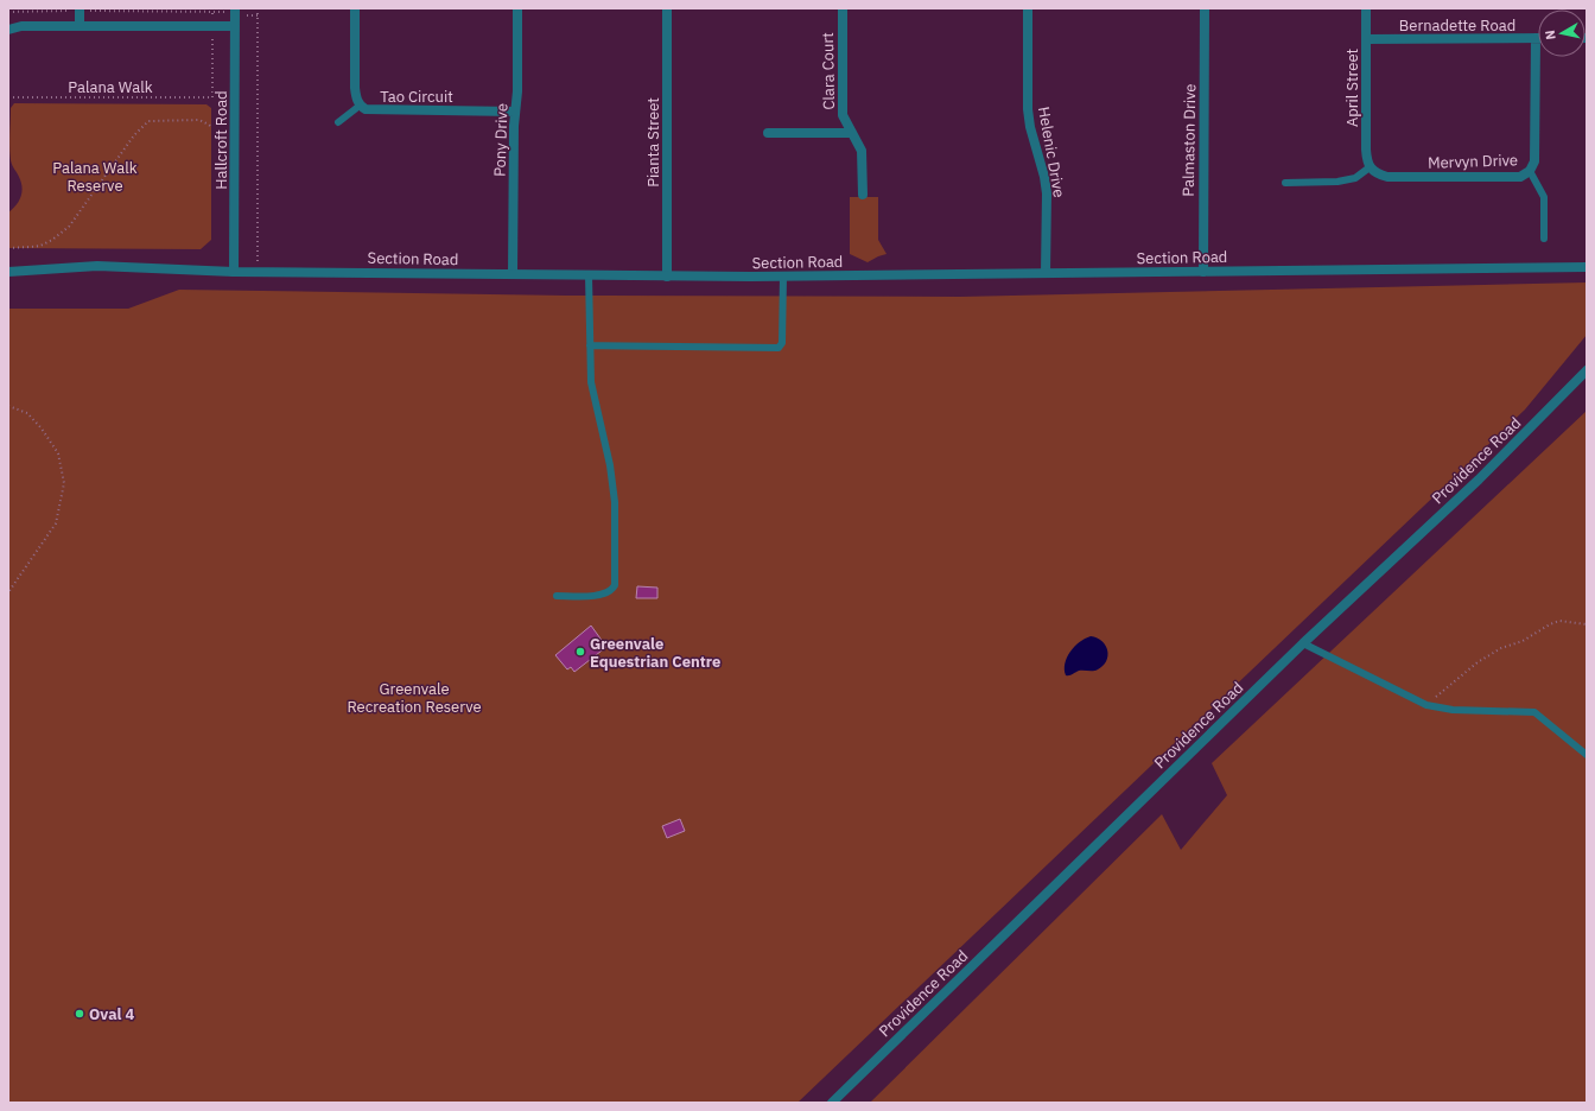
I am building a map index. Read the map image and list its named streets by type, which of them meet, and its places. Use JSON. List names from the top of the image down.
{
  "streets": {
    "street": [
      "Bernadette Road",
      "Clara Court",
      "April Street",
      "Tao Circuit",
      "Hallcroft Road",
      "Pony Drive",
      "Palmaston Drive",
      "Pianta Street",
      "Helenic Drive",
      "Mervyn Drive",
      "Section Road",
      "Providence Road"
    ],
    "path": ["Palana Walk"]
  },
  "crossings": [
    ["Bernadette Road", "April Street"],
    ["Bernadette Road", "Mervyn Drive"],
    ["April Street", "Mervyn Drive"],
    ["Tao Circuit", "Pony Drive"],
    ["Hallcroft Road", "Section Road"],
    ["Pony Drive", "Section Road"],
    ["Palmaston Drive", "Section Road"],
    ["Pianta Street", "Section Road"],
    ["Helenic Drive", "Section Road"]
  ],
  "parks": ["Palana Walk Reserve", "Greenvale Recreation Reserve"],
  "places": ["Greenvale Equestrian Centre", "Oval 4"],
  "north": "left"
}
